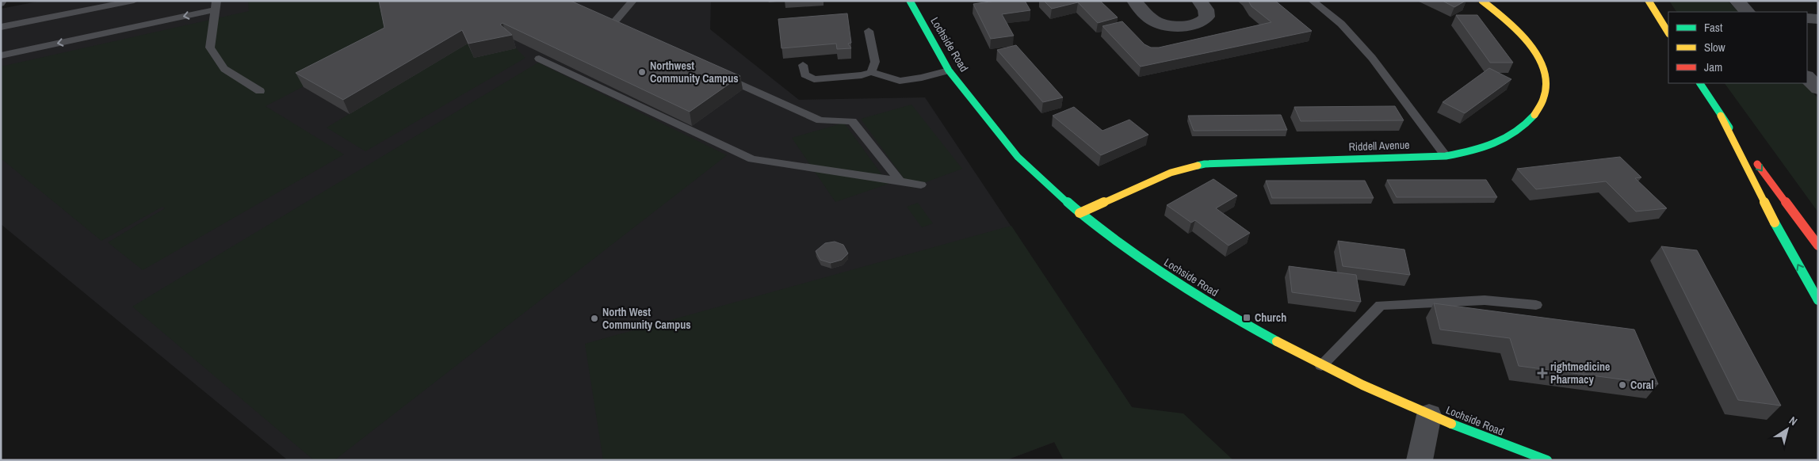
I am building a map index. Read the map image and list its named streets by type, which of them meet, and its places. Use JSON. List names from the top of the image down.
{
  "streets": {
    "main road": ["Lochside Road", "Riddell Avenue"]
  },
  "crossings": [
    ["Lochside Road", "Riddell Avenue"]
  ],
  "places": {
    "other": ["Northwest Community Campus", "North West Community Campus", "Coral"],
    "transit": ["Church"],
    "health": ["rightmedicine Pharmacy"]
  },
  "legend": ["Fast", "Slow", "Jam"],
  "north": "top right"
}
